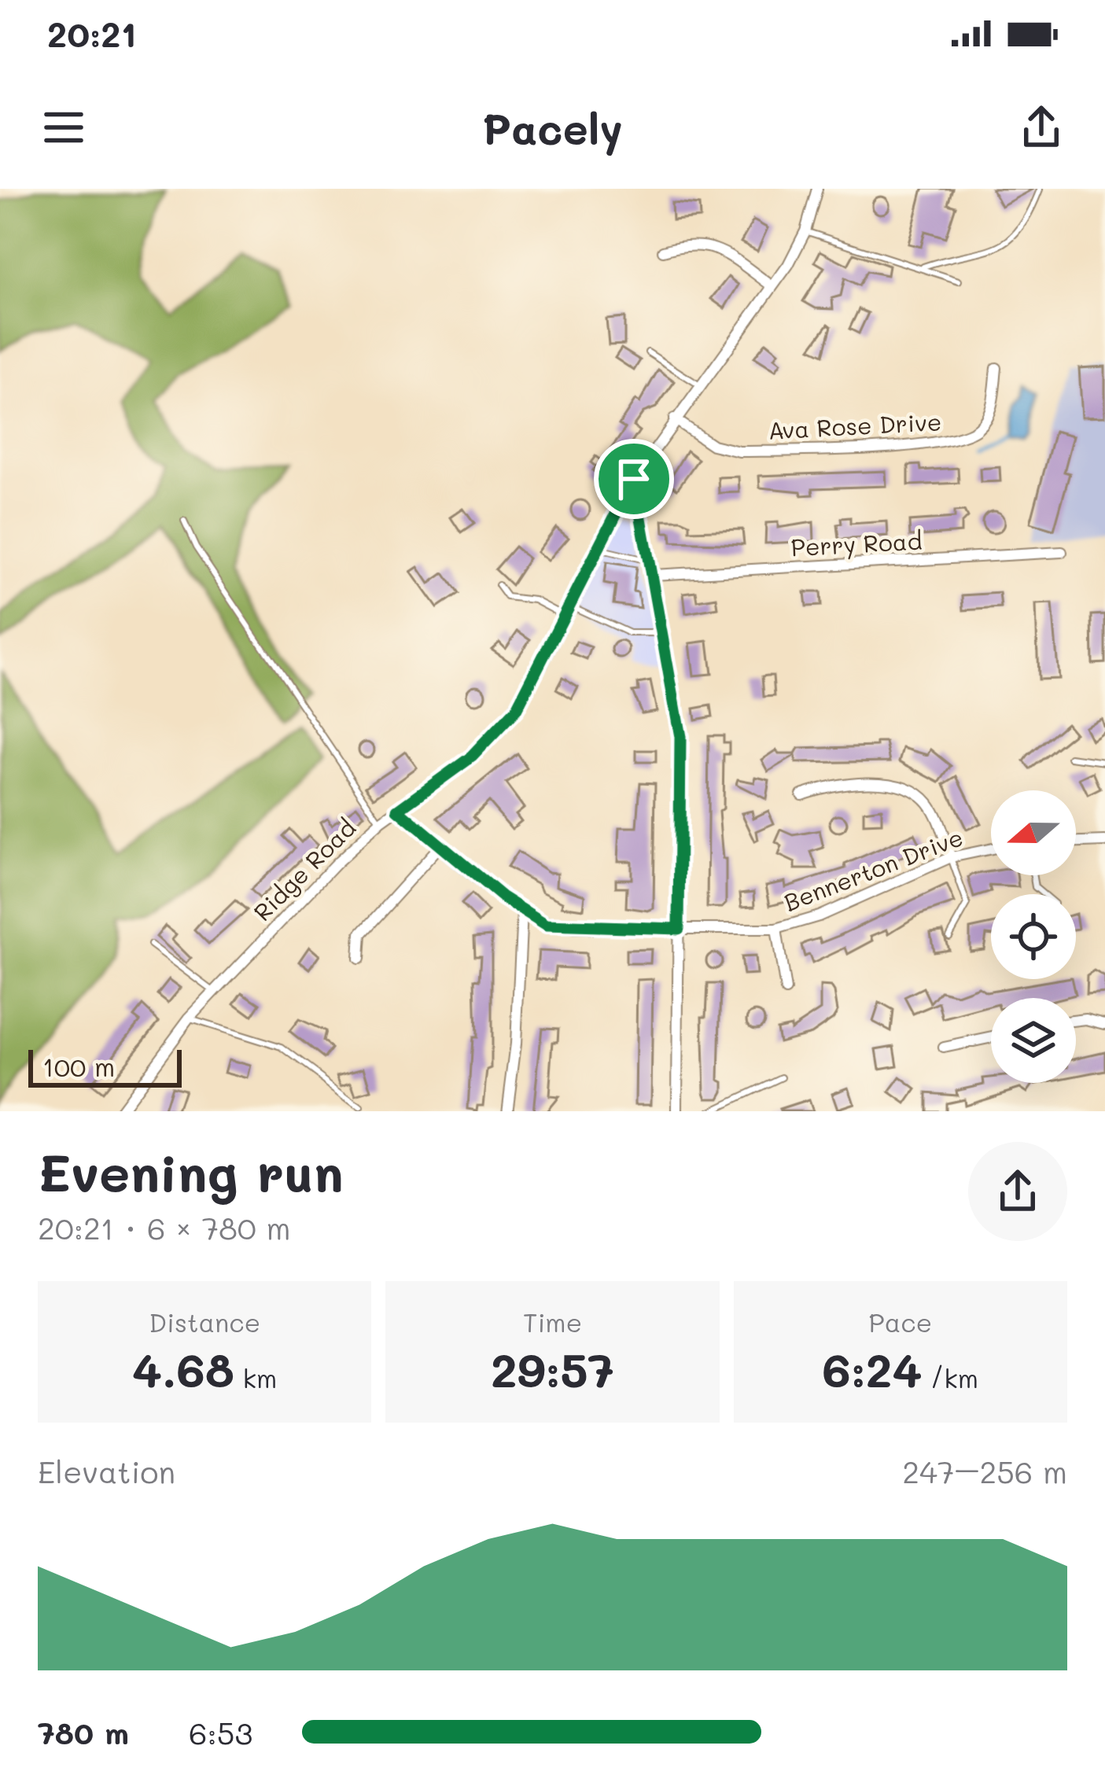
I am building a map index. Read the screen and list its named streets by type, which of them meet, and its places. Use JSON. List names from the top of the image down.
{
  "streets": {
    "street": [
      "Ava Rose Drive",
      "Perry Road",
      "Ridge Road",
      "Bennerton Drive"
    ]
  },
  "crossings": [
    ["Ava Rose Drive", "Ridge Road"],
    ["Ridge Road", "Bennerton Drive"]
  ],
  "scale_bar": "100 m",
  "north": "left",
  "page": {
    "status": "20:21",
    "header": "Pacely",
    "scale": "100 m",
    "heading": ["Evening run", "20:21 · 6 × 780 m"],
    "stats": [
      ["Distance", "4.68 km"],
      ["Time", "29:57"],
      ["Pace", "6:24 /km"]
    ],
    "chart": ["Elevation", "247–256 m"],
    "list": [
      {
        "name": "780 m",
        "note": "6:53"
      }
    ]
  }
}
